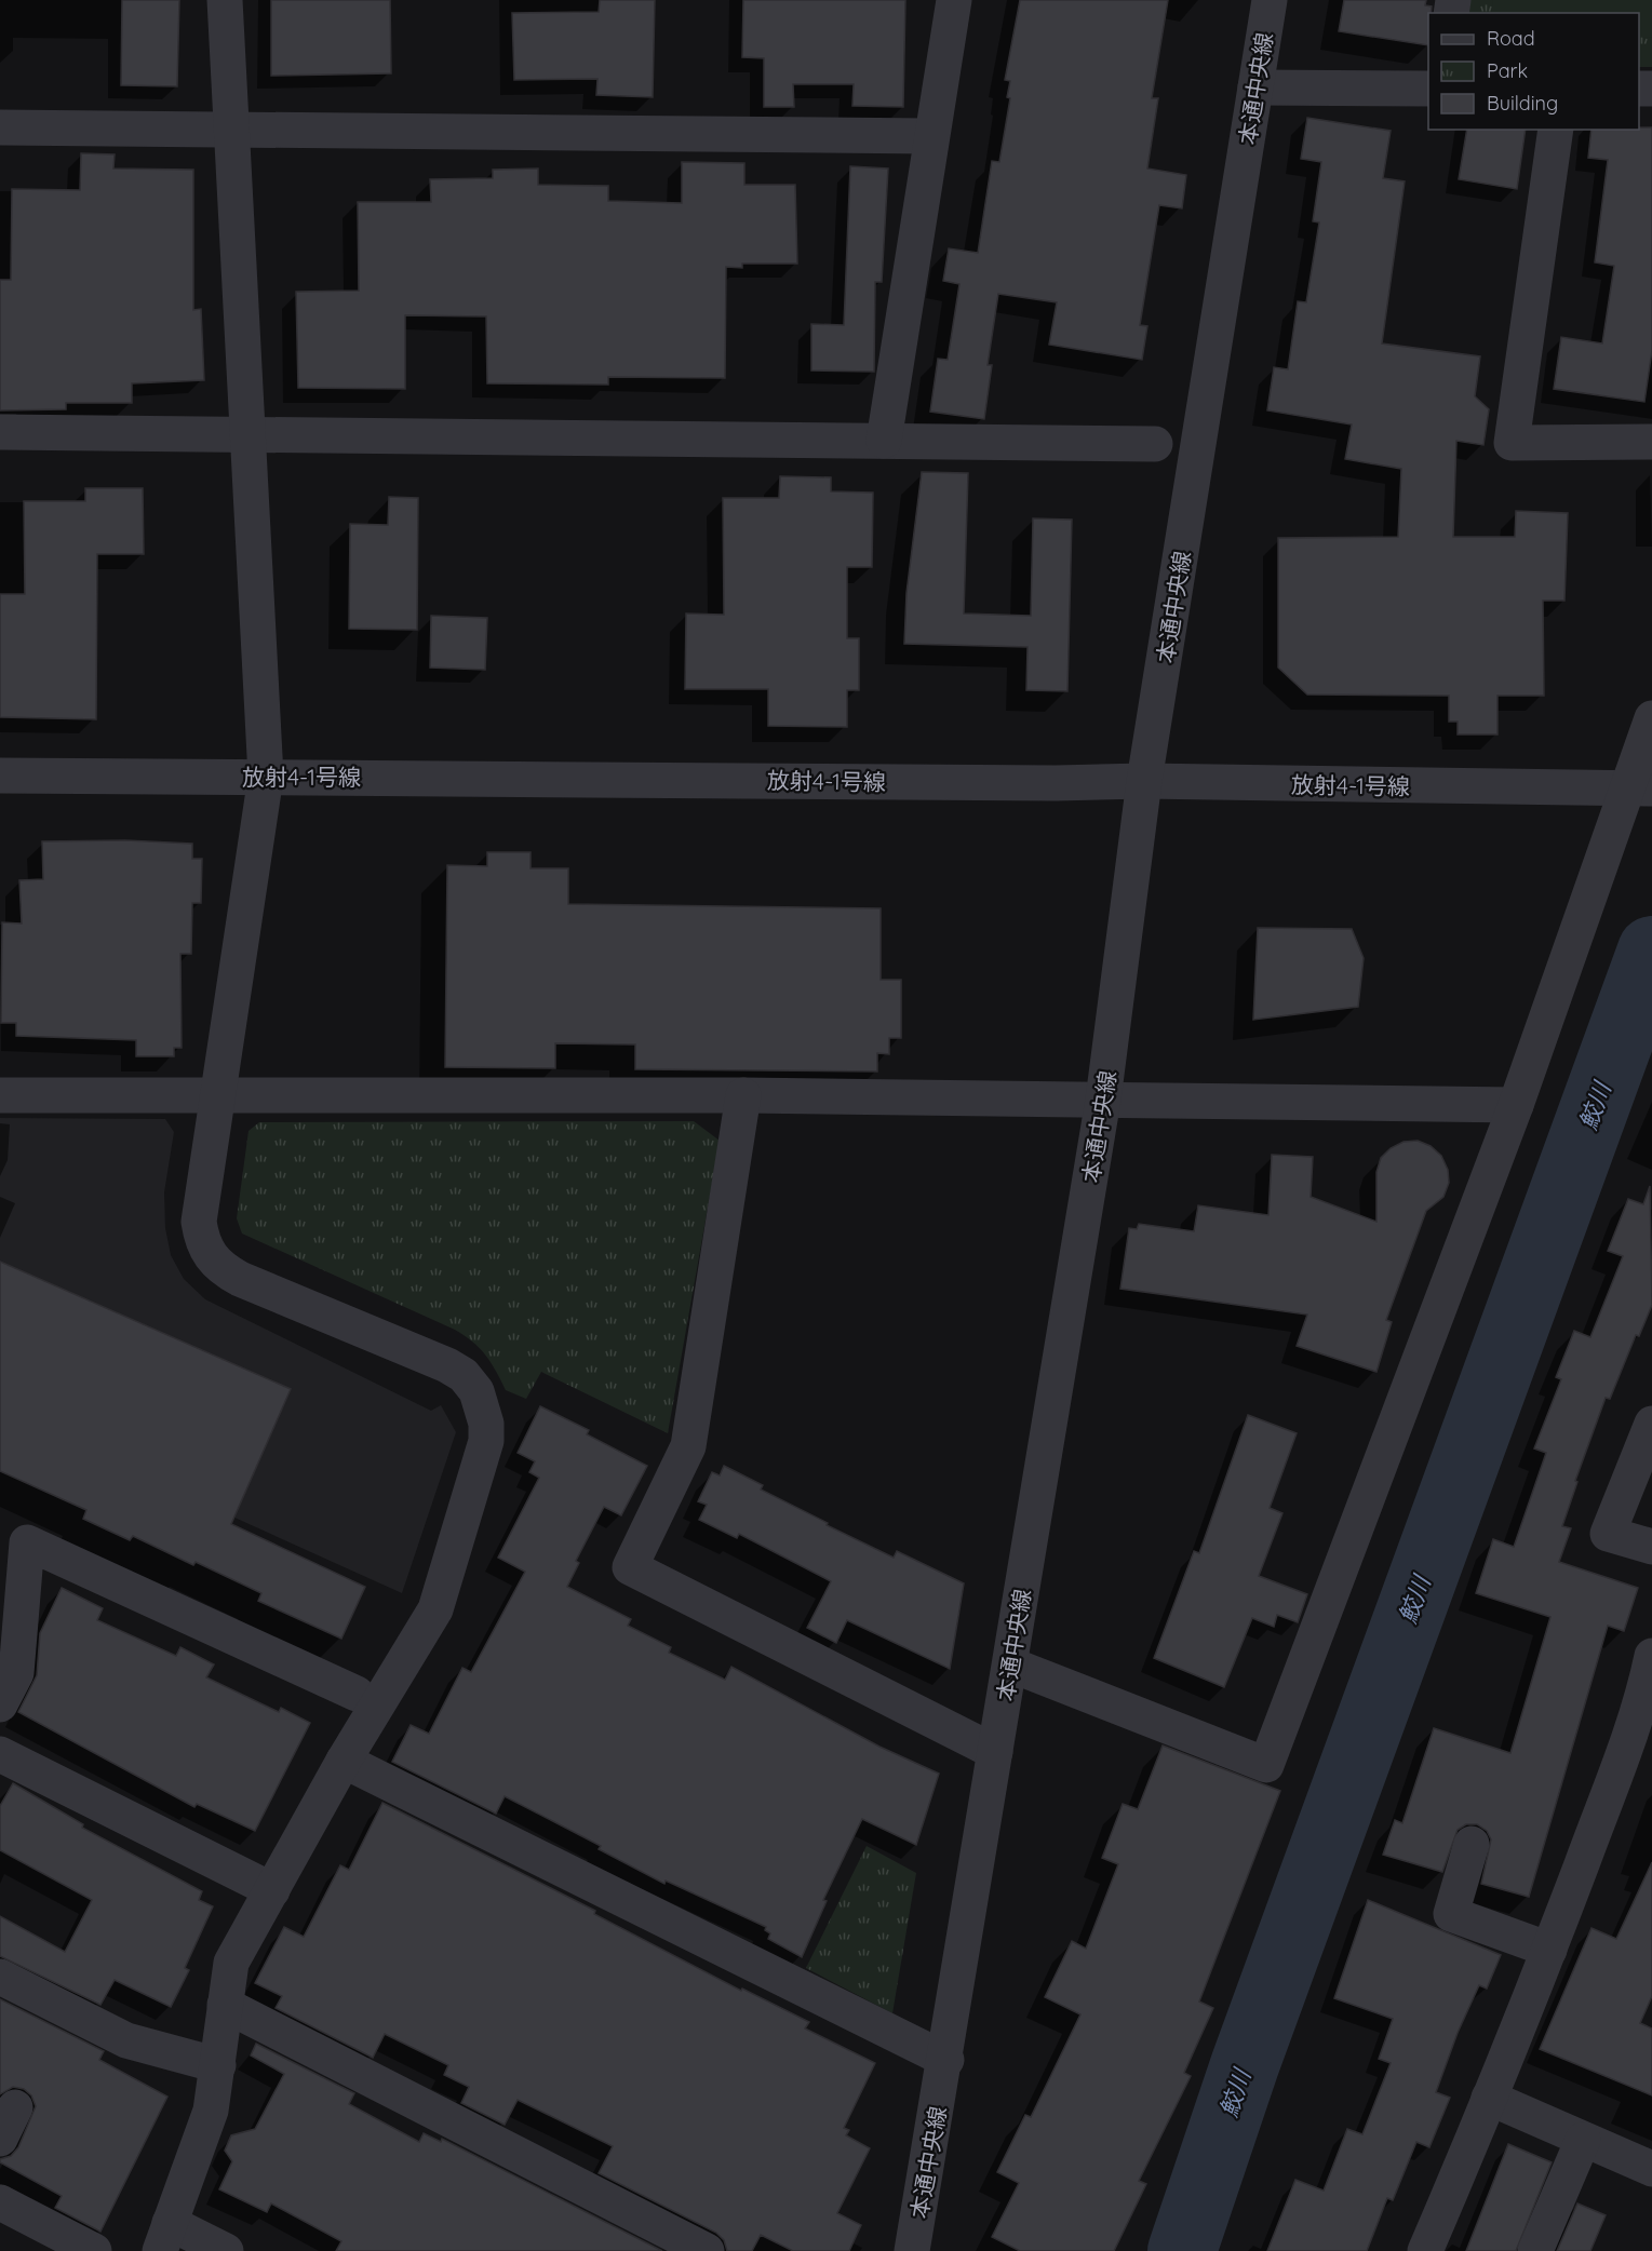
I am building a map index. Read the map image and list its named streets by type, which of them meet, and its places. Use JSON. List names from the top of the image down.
{
  "streets": {
    "street": ["本通中央線", "放射4-1号線"]
  },
  "crossings": [
    ["本通中央線", "放射4-1号線"]
  ],
  "water": ["鮫川"],
  "legend": ["Road", "Park", "Building"]
}
